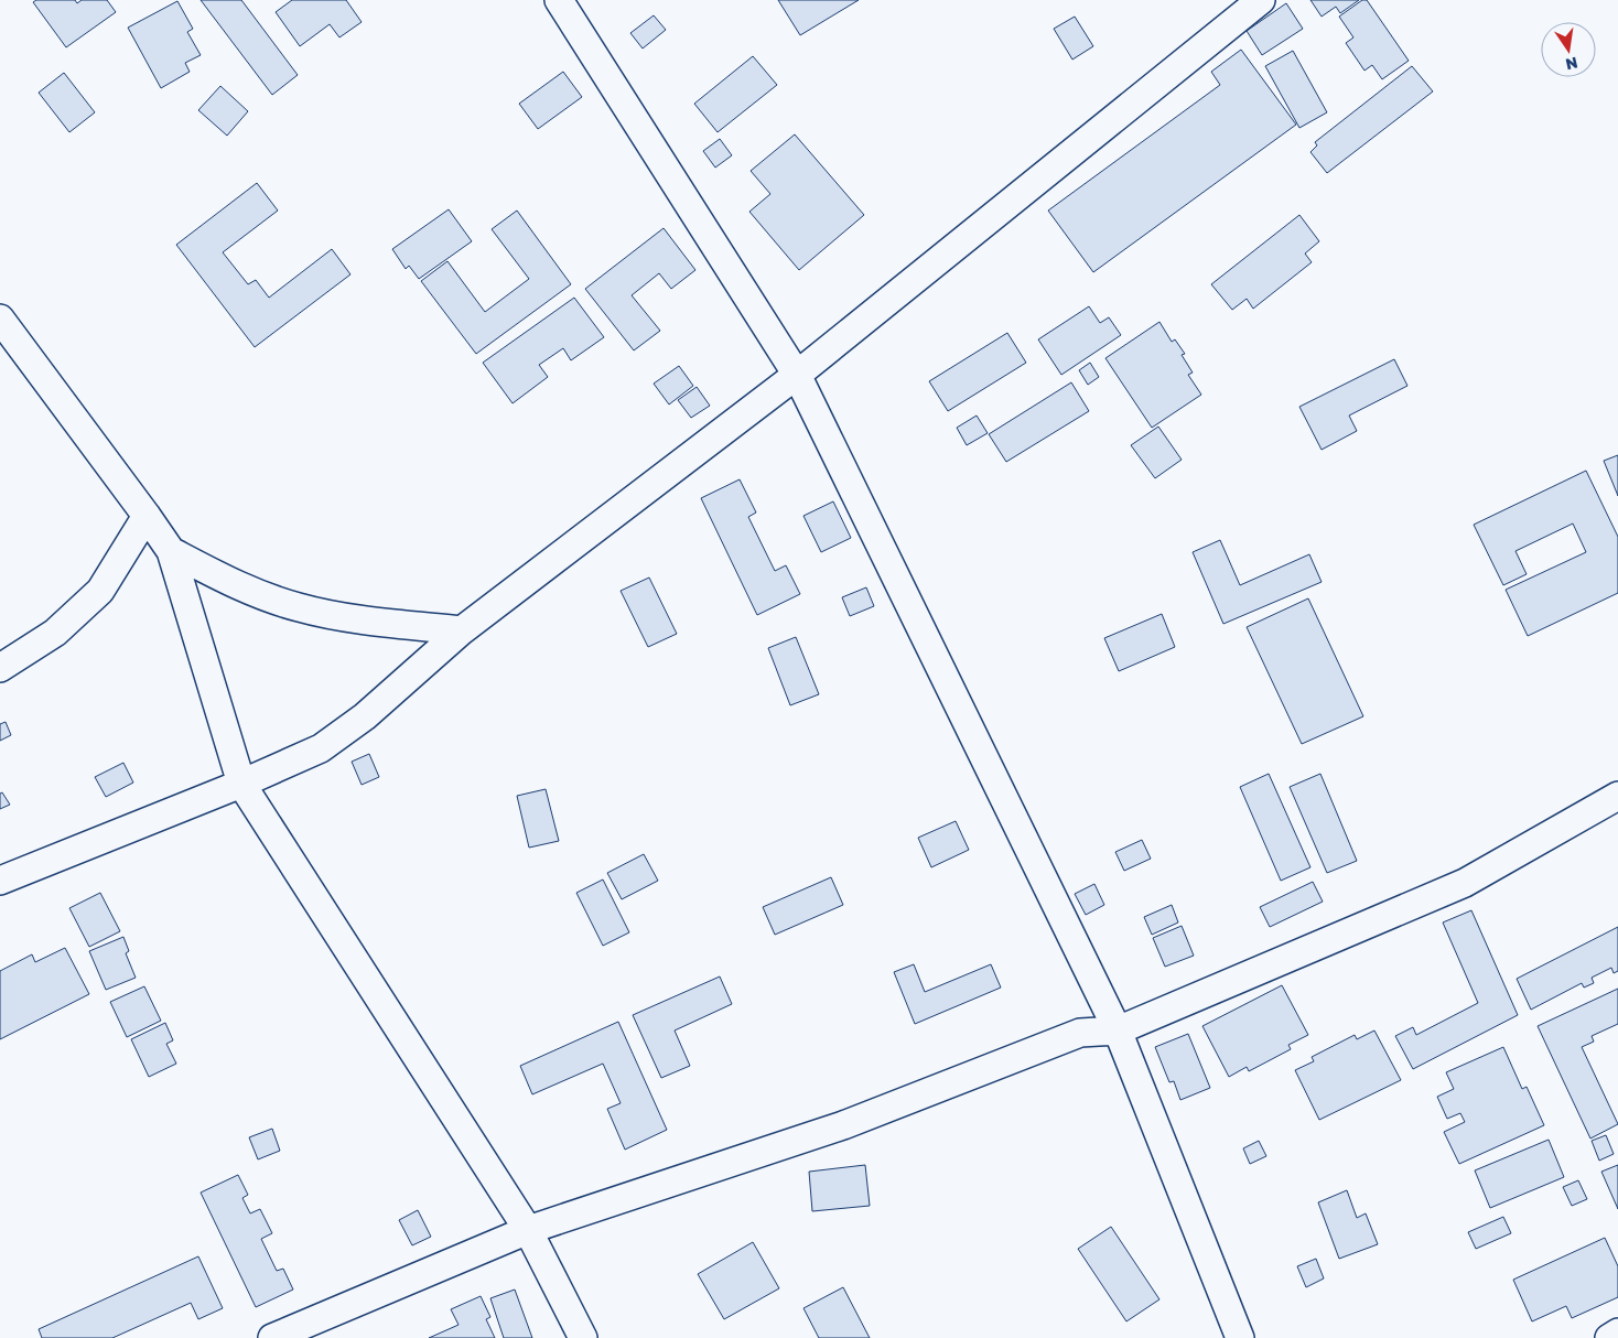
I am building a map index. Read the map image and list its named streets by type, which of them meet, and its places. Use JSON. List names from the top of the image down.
{
  "north": "bottom"
}
